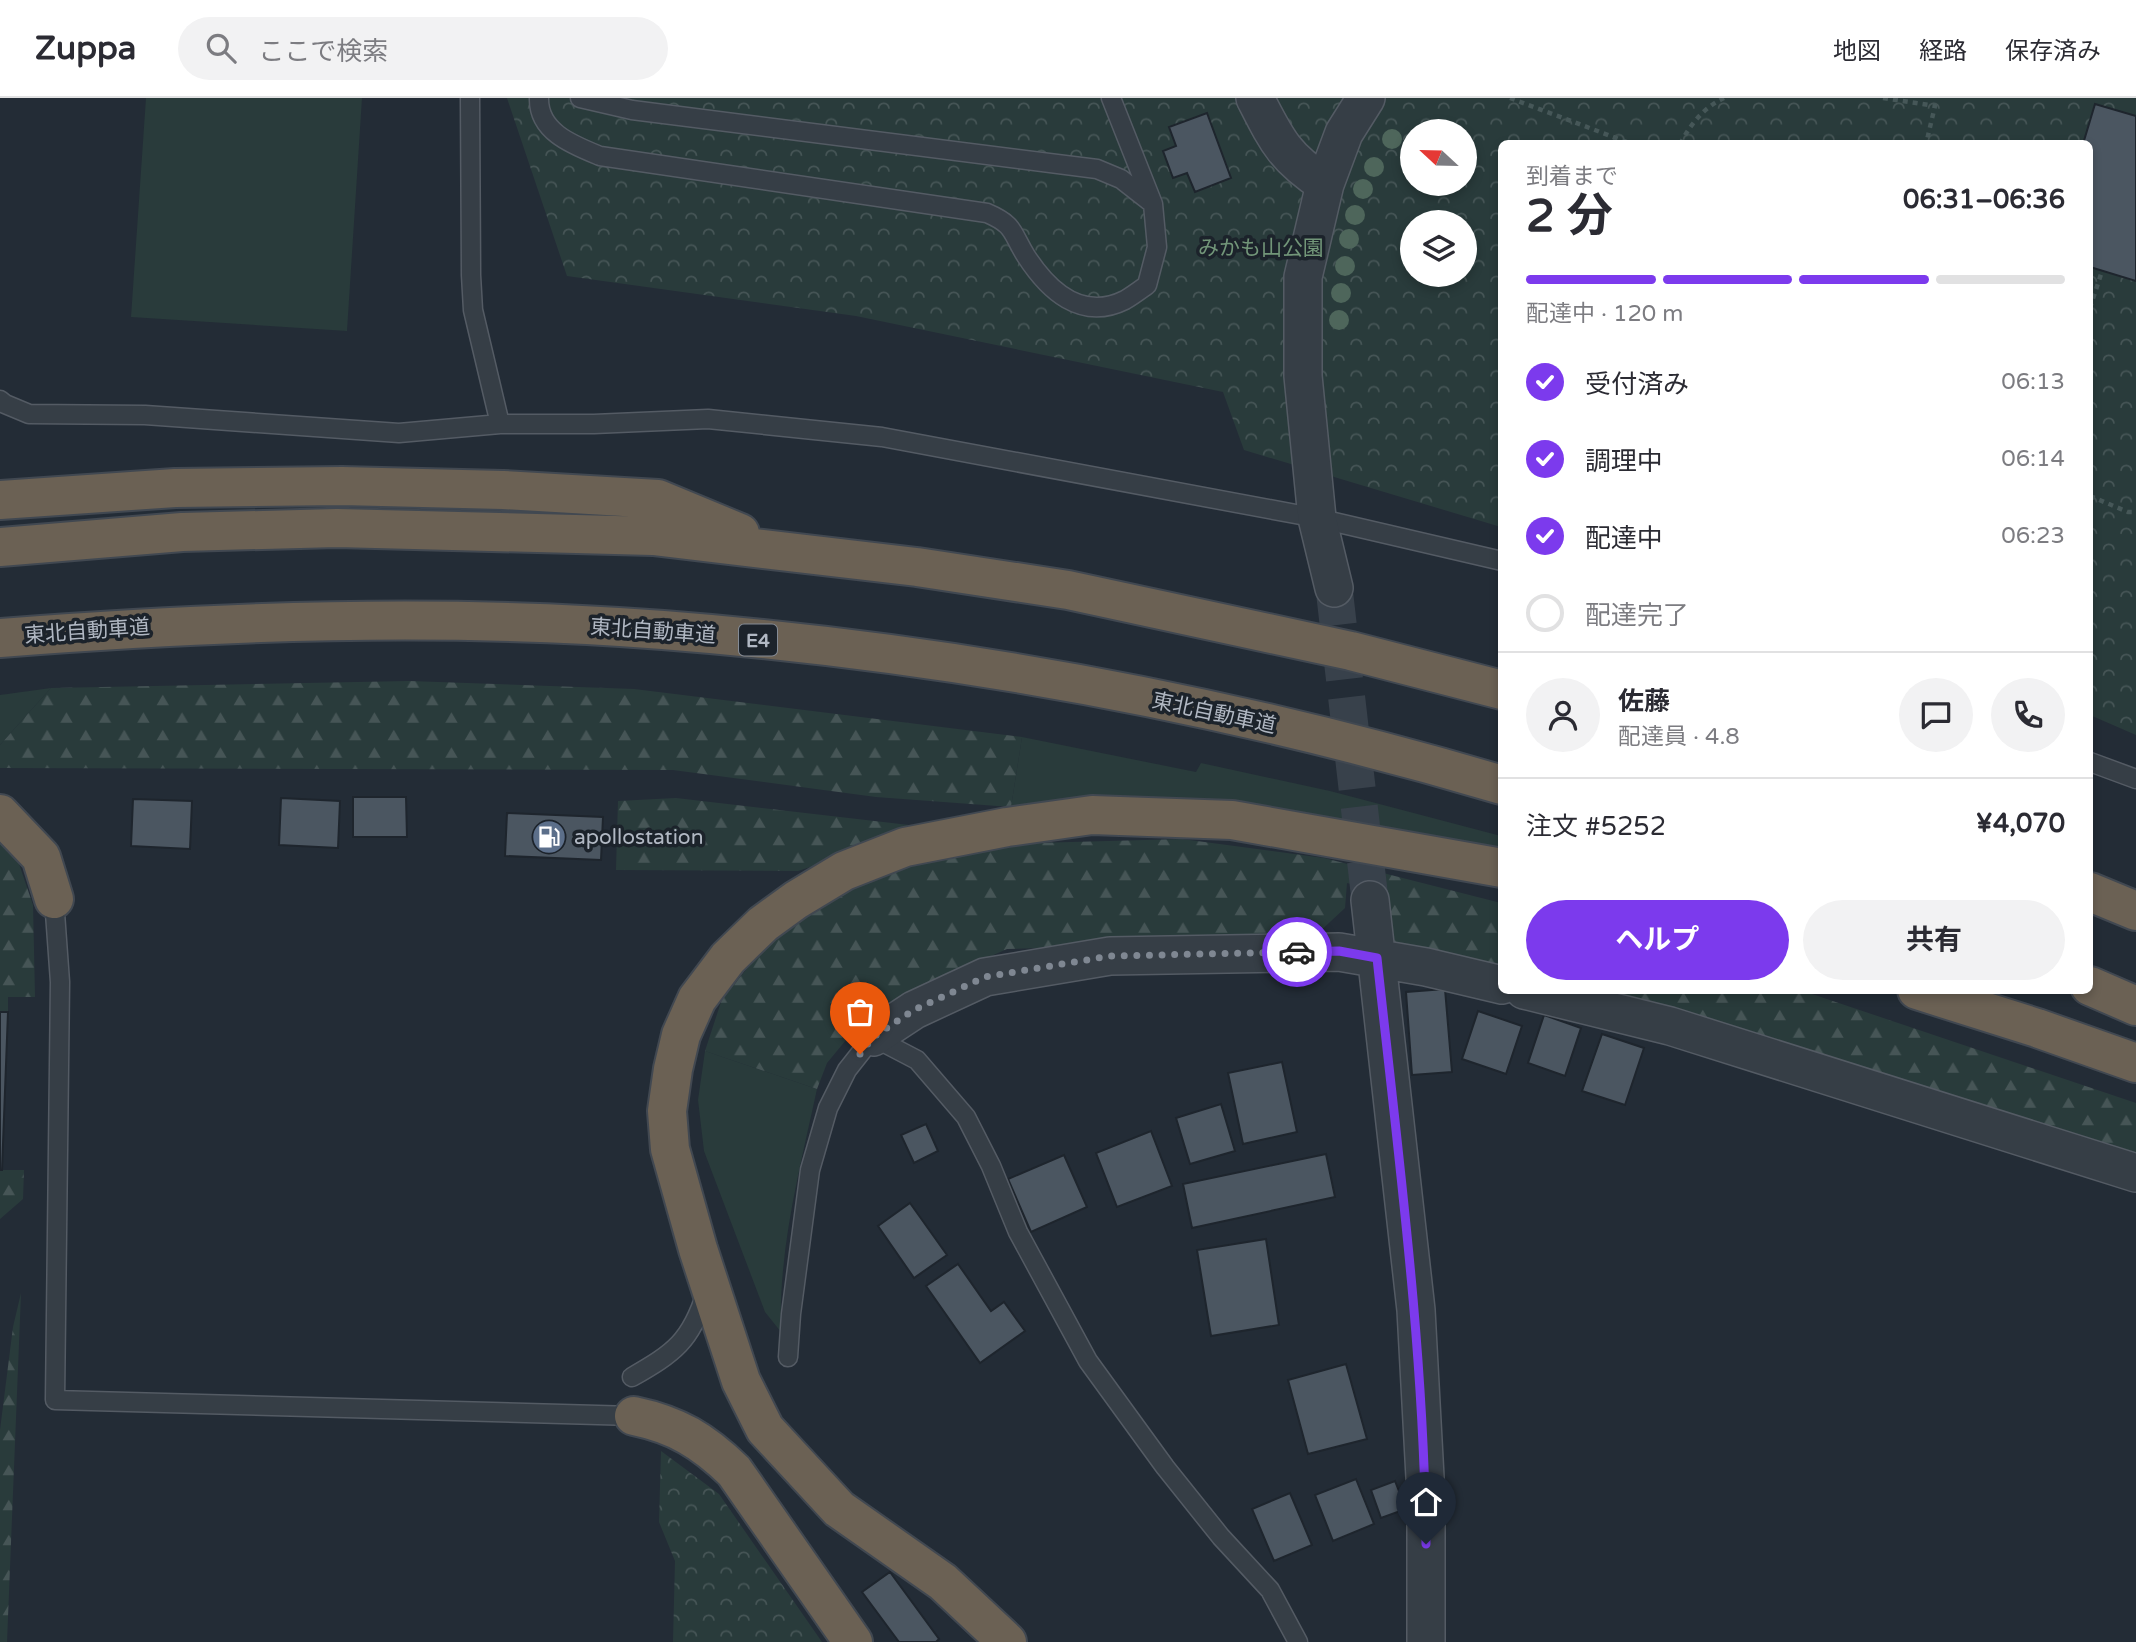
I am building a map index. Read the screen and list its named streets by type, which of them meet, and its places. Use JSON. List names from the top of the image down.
{
  "streets": {
    "highway": ["東北自動車道", "E4"]
  },
  "parks": ["みかも山公園"],
  "places": {
    "fuel station": ["apollostation"]
  },
  "north": "left",
  "page": {
    "header": "Zuppa",
    "search": "ここで検索",
    "nav": ["地図", "経路", "保存済み"],
    "heading": ["2 分", "到着まで", "06:31–06:36"],
    "panel": [
      "佐藤",
      "配達員 · 4.8",
      "注文 #5252",
      "¥4,070"
    ],
    "bar": "配達中 · 120 m",
    "list": [
      ["受付済み", "06:13"],
      ["調理中", "06:14"],
      ["配達中", "06:23"],
      "配達完了"
    ],
    "buttons": ["ヘルプ", "共有"]
  }
}
